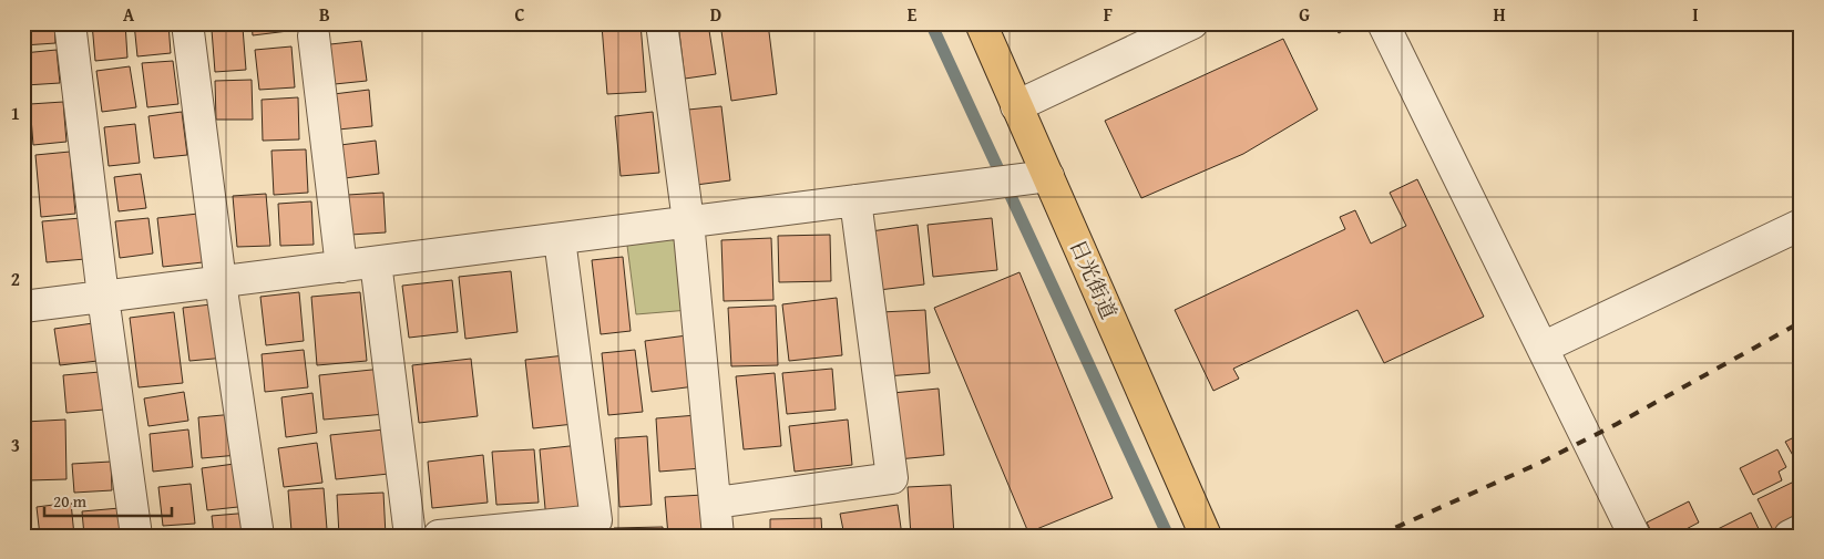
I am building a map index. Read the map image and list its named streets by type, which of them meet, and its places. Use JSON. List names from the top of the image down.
{
  "streets": {
    "highway": ["日光街道"]
  },
  "scale_bar": "20 m",
  "grid": {
    "columns": [
      "A",
      "B",
      "C",
      "D",
      "E",
      "F",
      "G",
      "H",
      "I"
    ],
    "rows": ["1", "2", "3"]
  }
}
